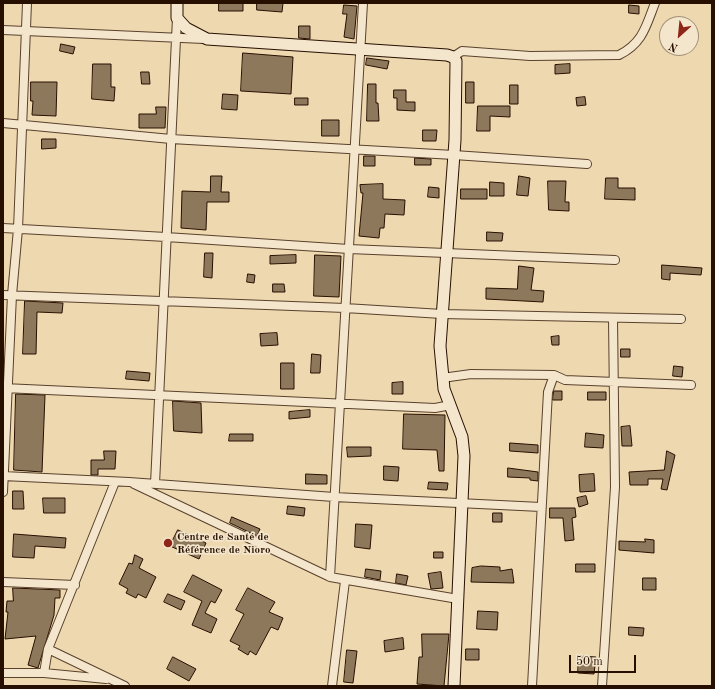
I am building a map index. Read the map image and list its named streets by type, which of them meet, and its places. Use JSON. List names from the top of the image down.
{
  "places": ["Centre de Santé de Référence de Nioro"],
  "scale_bar": "50 m",
  "north": "bottom left"
}
